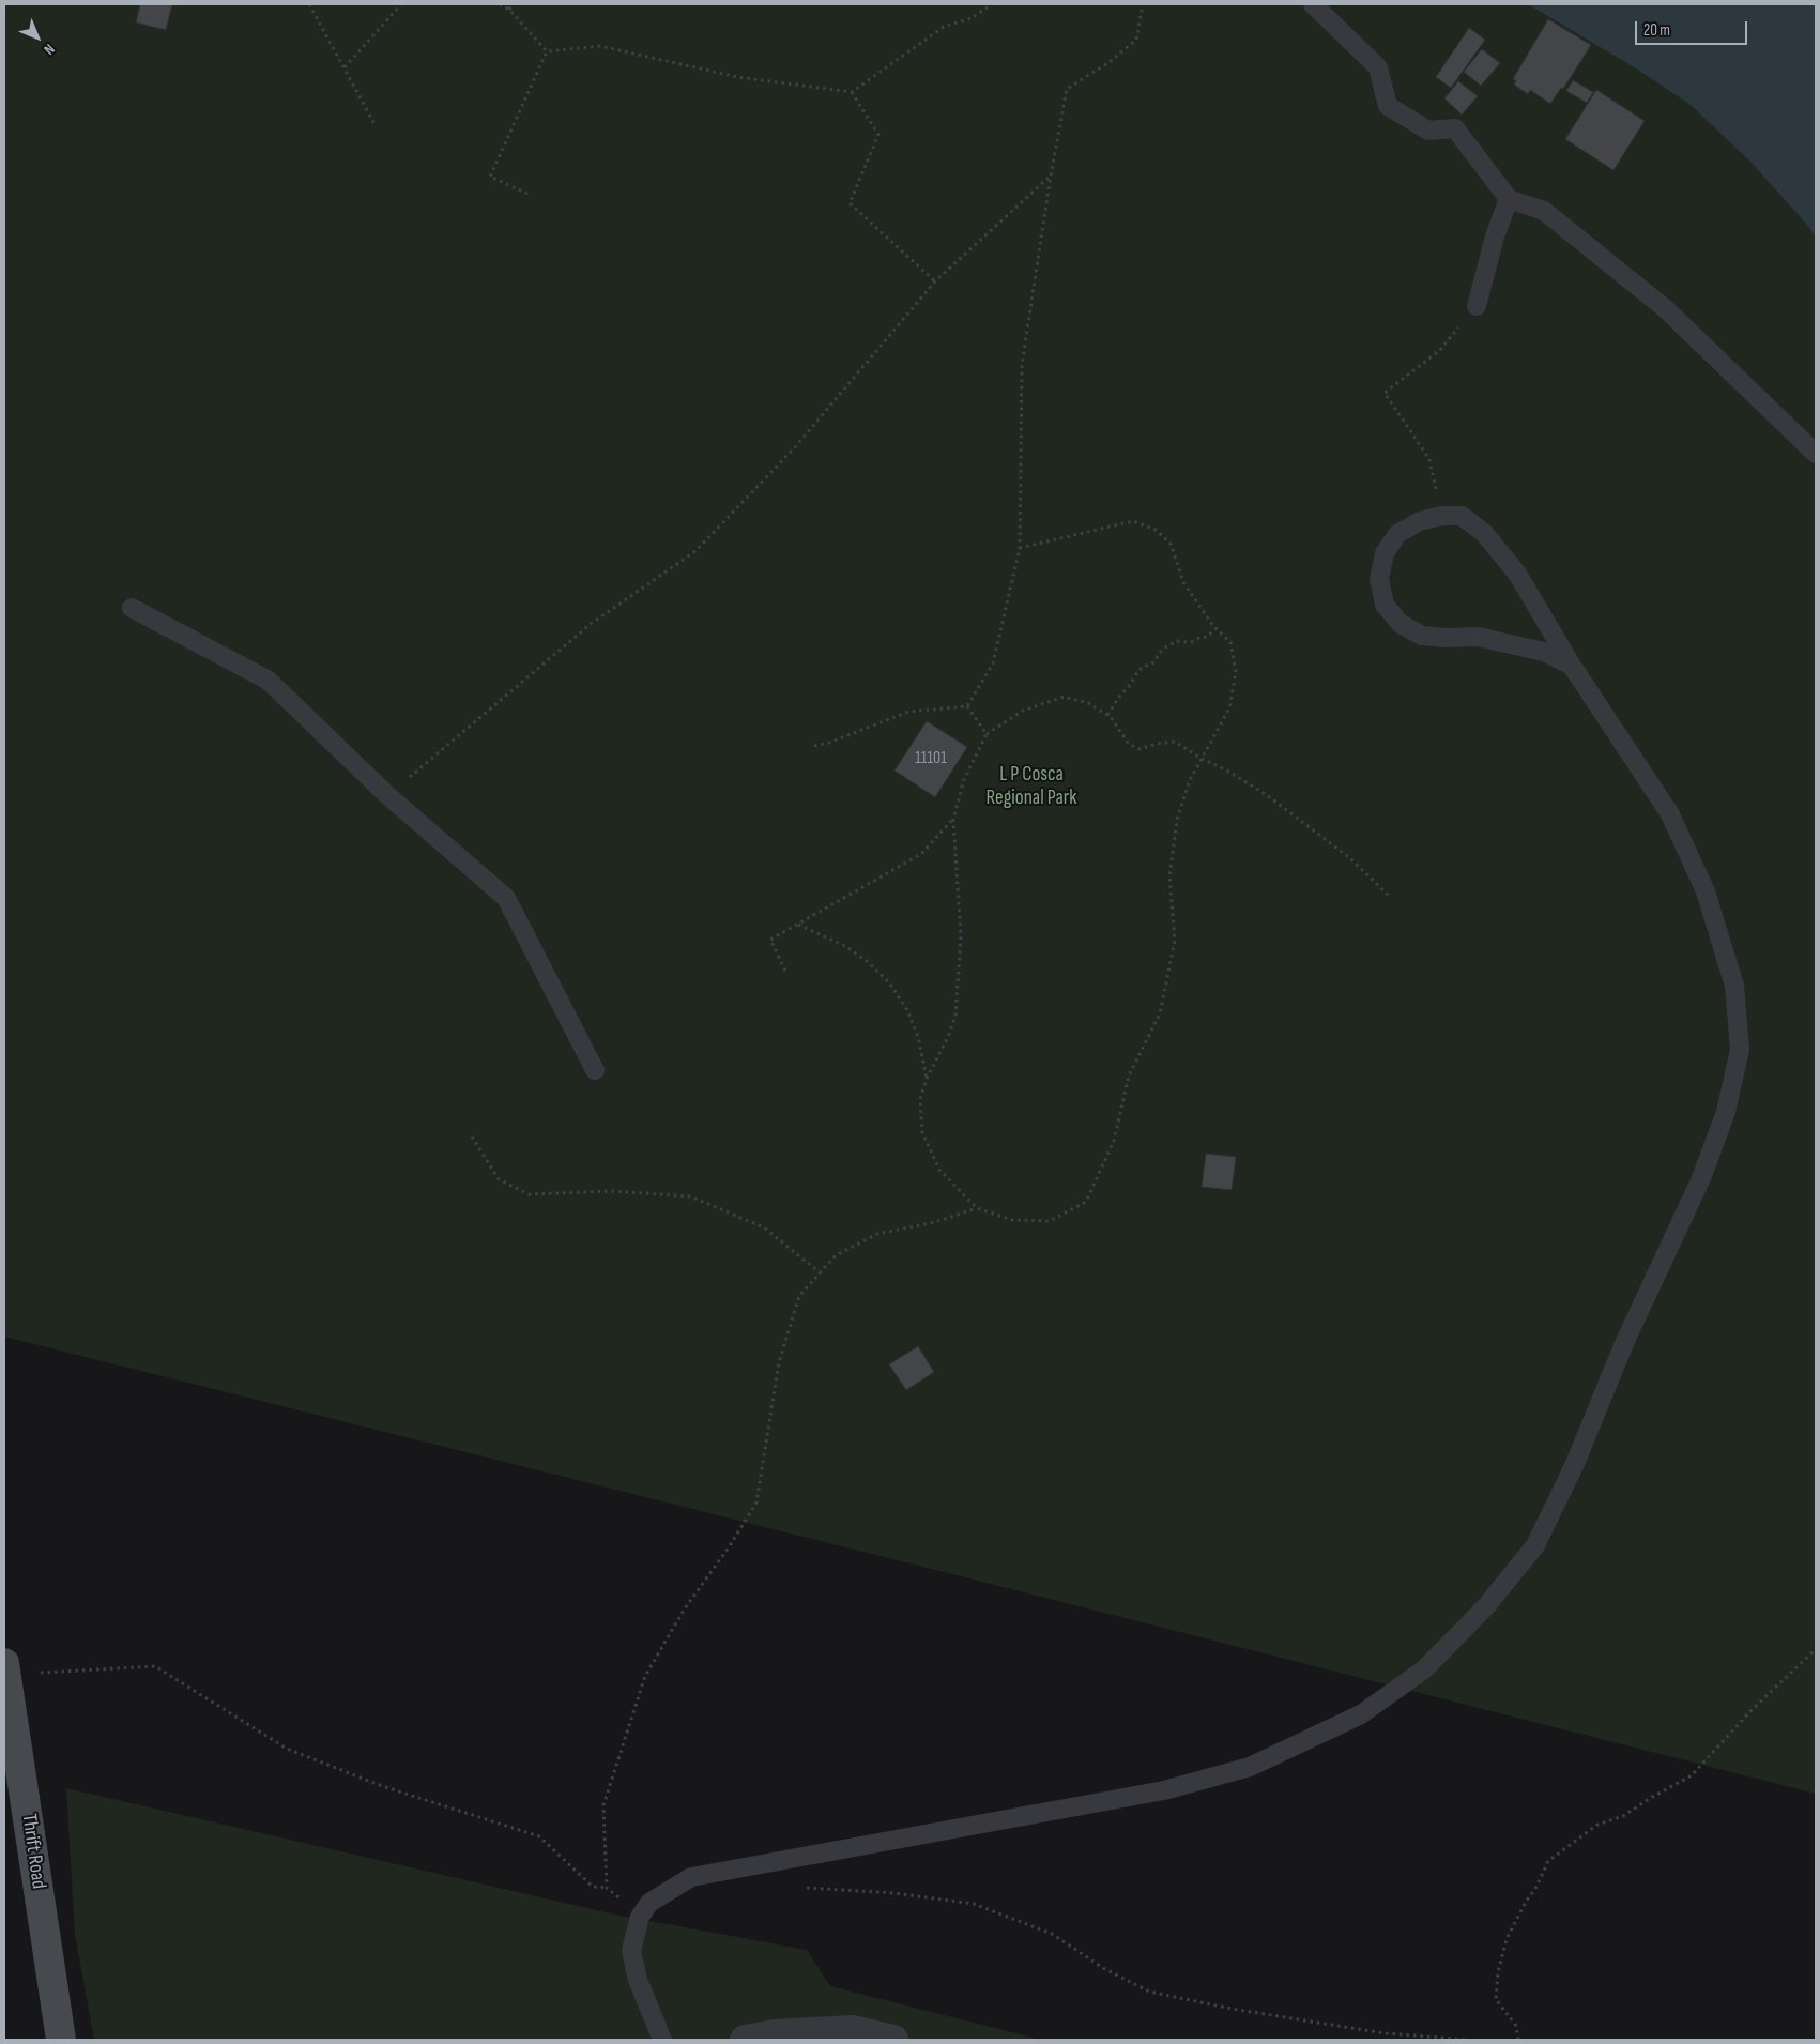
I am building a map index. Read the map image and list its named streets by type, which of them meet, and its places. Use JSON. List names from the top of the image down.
{
  "streets": {
    "street": ["Thrift Road"]
  },
  "parks": ["L P Cosca Regional Park"],
  "house_numbers": ["11101"],
  "scale_bar": "20 m",
  "north": "bottom right"
}
